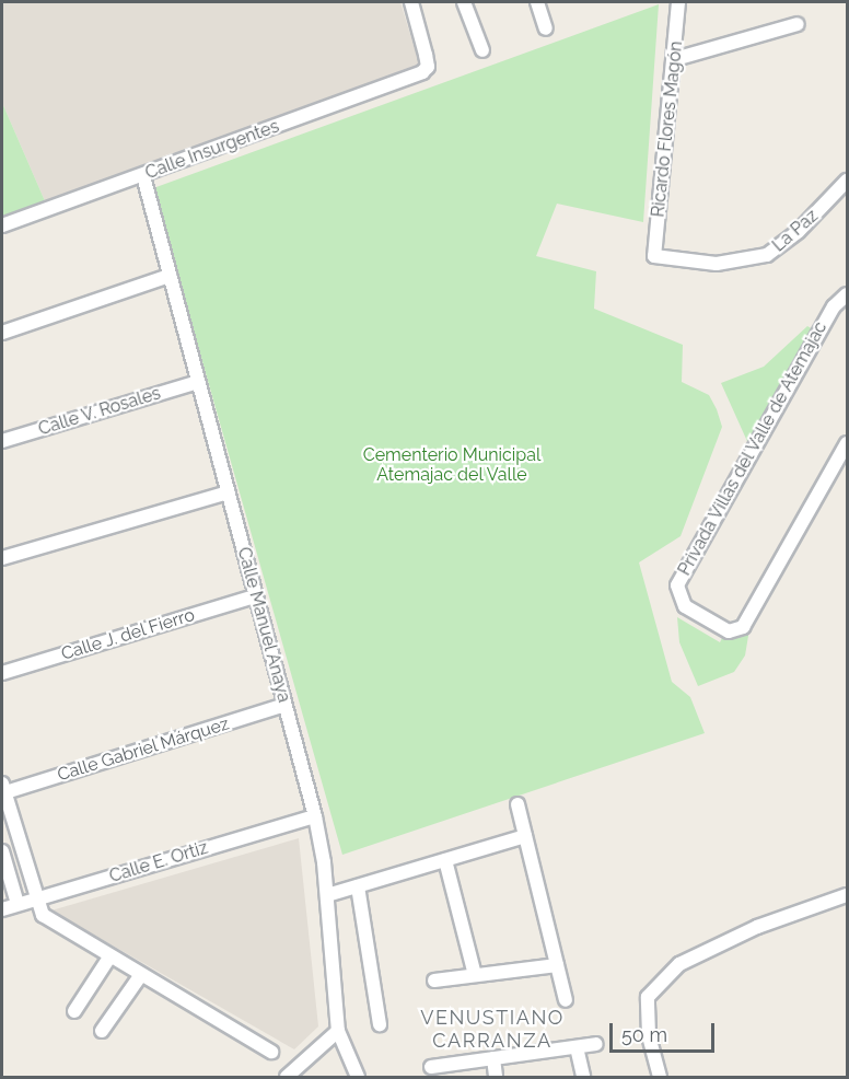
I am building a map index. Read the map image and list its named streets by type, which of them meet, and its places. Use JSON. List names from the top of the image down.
{
  "streets": {
    "street": [
      "Ricardo Flores Magón",
      "Calle Insurgentes",
      "La Paz",
      "Calle V. Rosales",
      "Privada Villas del Valle de Atemajac",
      "Calle Manuel Anaya",
      "Calle J. del Fierro",
      "Calle Gabriel Márquez",
      "Calle E. Ortiz"
    ]
  },
  "crossings": [
    ["Ricardo Flores Magón", "La Paz"],
    ["Calle Insurgentes", "Calle Manuel Anaya"],
    ["Calle V. Rosales", "Calle Manuel Anaya"],
    ["Calle Manuel Anaya", "Calle J. del Fierro"],
    ["Calle Manuel Anaya", "Calle Gabriel Márquez"],
    ["Calle Manuel Anaya", "Calle E. Ortiz"]
  ],
  "districts": ["VENUSTIANO CARRANZA"],
  "parks": ["Cementerio Municipal Atemajac del Valle"],
  "scale_bar": "50 m"
}
